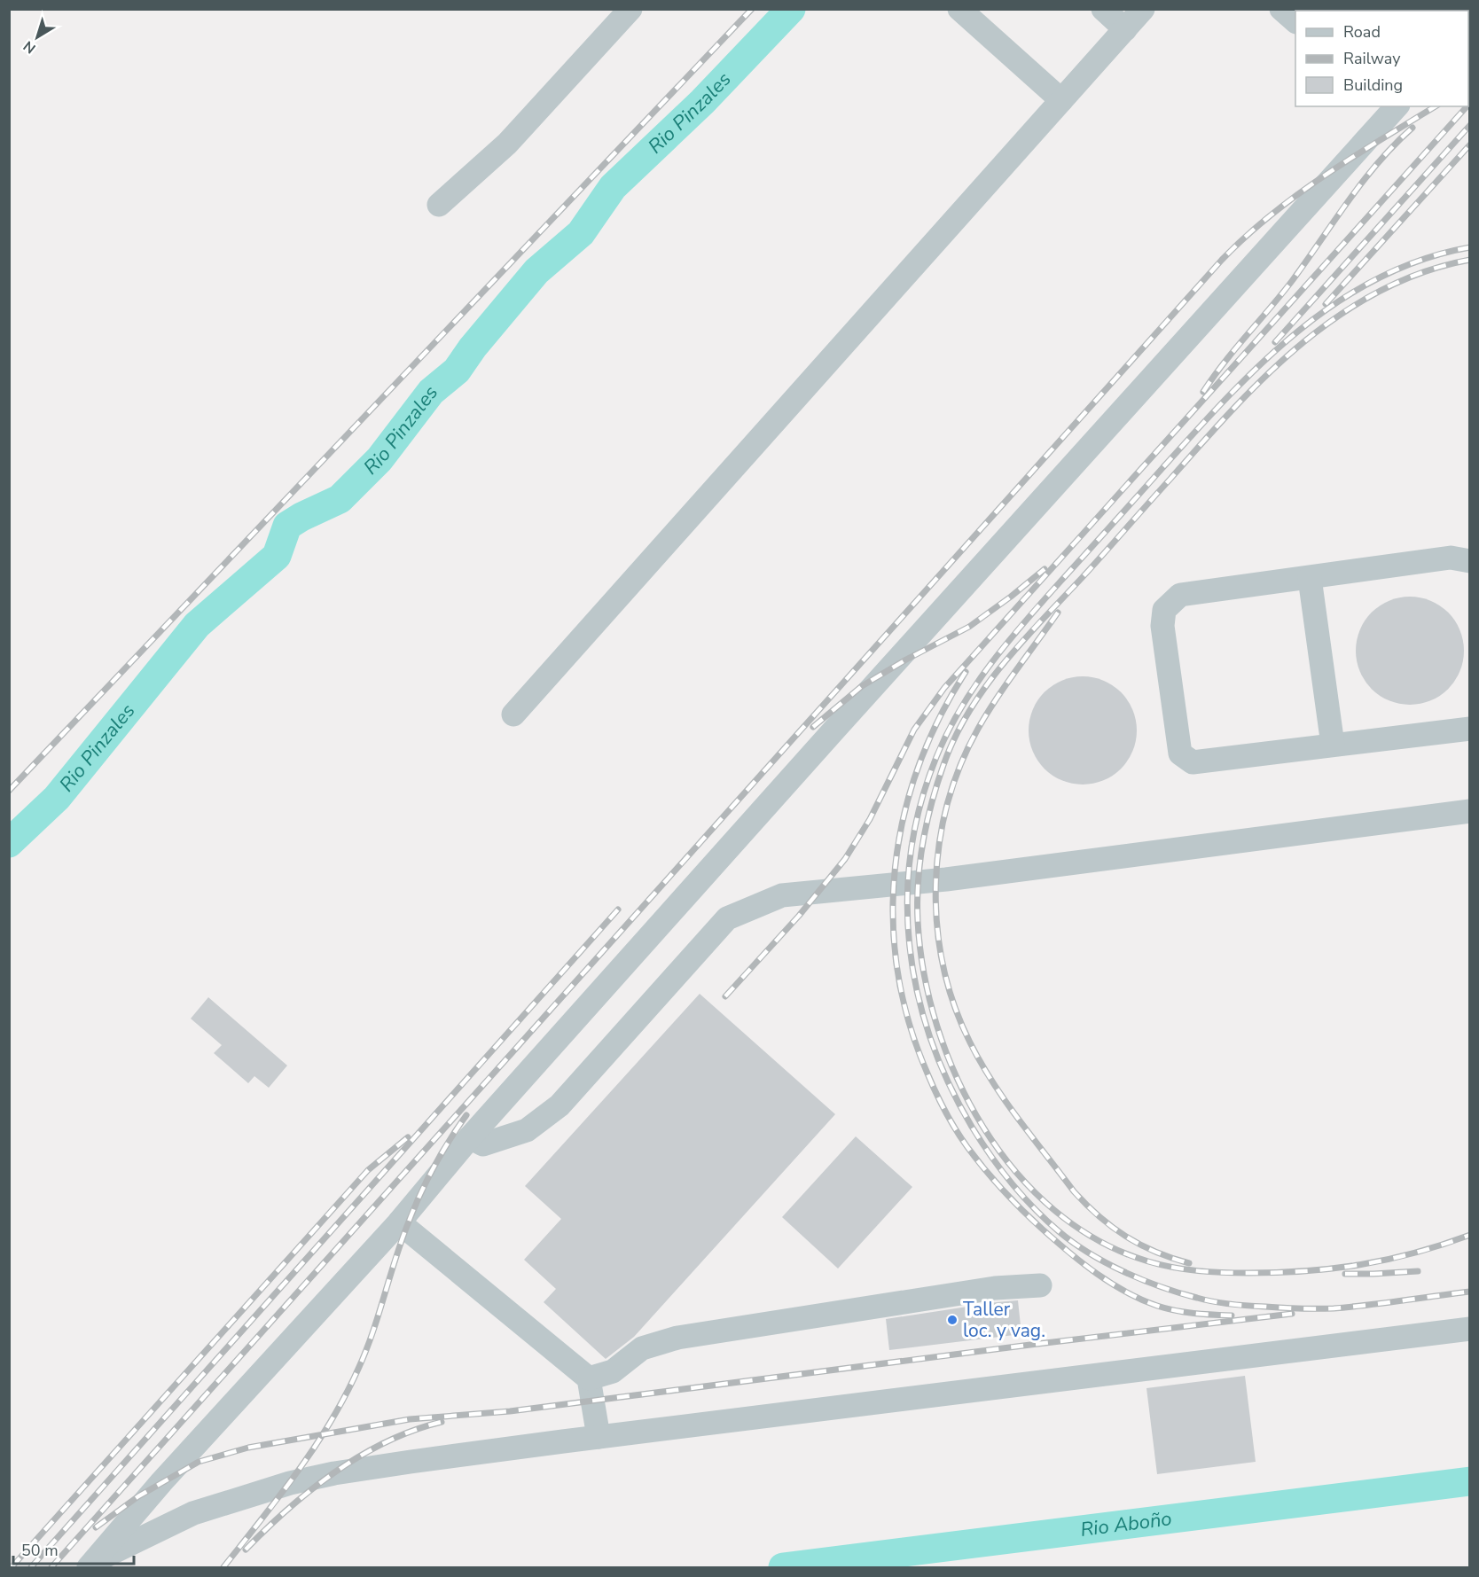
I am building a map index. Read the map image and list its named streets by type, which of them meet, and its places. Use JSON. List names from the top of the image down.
{
  "water": ["Rio Pinzales", "Rio Aboño"],
  "places": ["Taller loc. y vag."],
  "legend": ["Road", "Railway", "Building"],
  "scale_bar": "50 m",
  "north": "bottom left"
}
